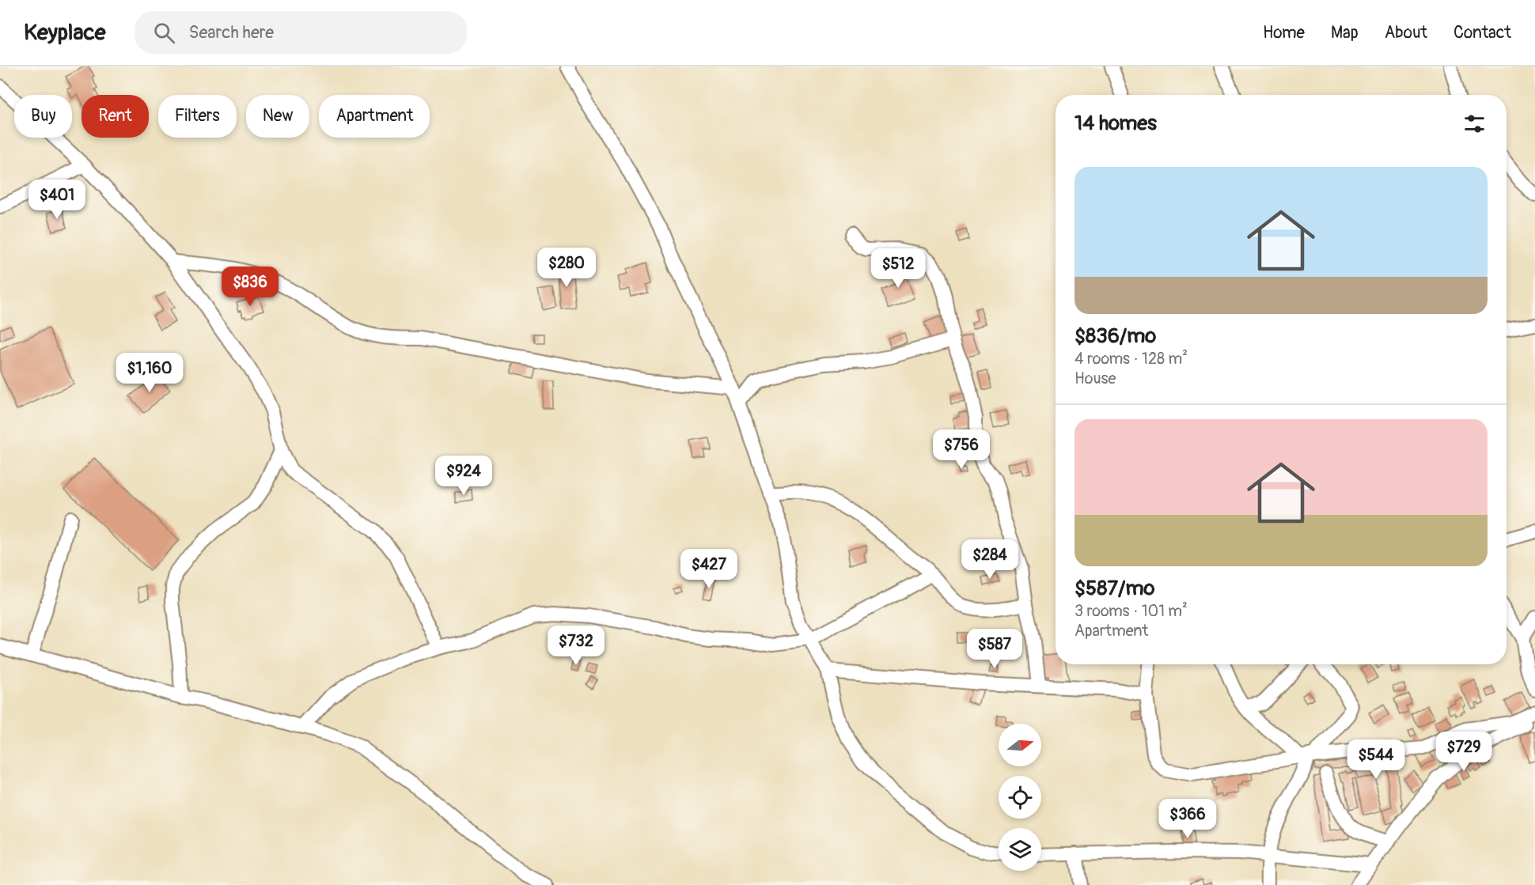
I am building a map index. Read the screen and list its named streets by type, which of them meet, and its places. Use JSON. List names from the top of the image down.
{
  "north": "right",
  "page": {
    "header": "Keyplace",
    "search": "Search here",
    "nav": [
      "Home",
      "Map",
      "About",
      "Contact"
    ],
    "chip": [
      "Buy",
      "Rent",
      "Filters",
      "New",
      "Apartment"
    ],
    "heading": "14 homes",
    "list": [
      {
        "name": "$836/mo",
        "note": "4 rooms · 128 m² · House"
      },
      {
        "name": "$587/mo",
        "note": "3 rooms · 101 m² · Apartment"
      }
    ],
    "price": [
      "$401",
      "$280",
      "$512",
      "$836",
      "$1,160",
      "$756",
      "$924",
      "$284",
      "$427",
      "$732",
      "$587",
      "$729",
      "$544",
      "$366"
    ]
  }
}
